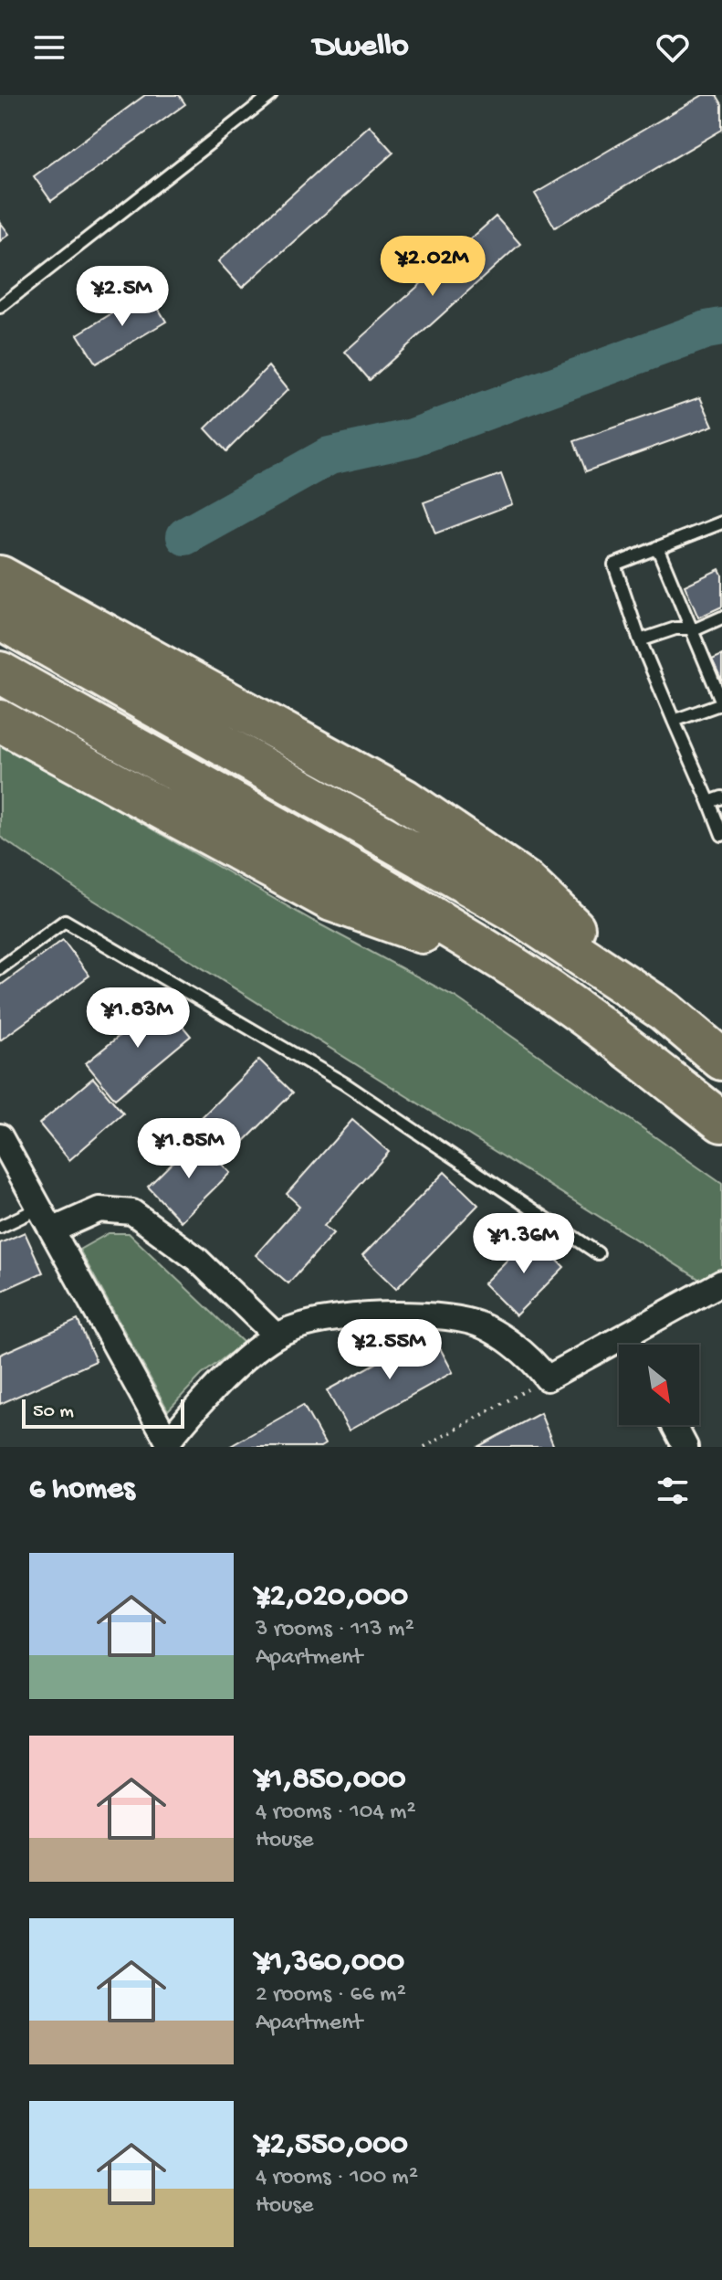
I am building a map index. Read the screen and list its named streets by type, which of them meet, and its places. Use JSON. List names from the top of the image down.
{
  "scale_bar": "50 m",
  "north": "bottom right",
  "page": {
    "header": "Dwello",
    "price": [
      "¥2.02M",
      "¥2.5M",
      "¥1.83M",
      "¥1.85M",
      "¥1.36M",
      "¥2.55M"
    ],
    "scale": "50 m",
    "heading": "6 homes",
    "list": [
      {
        "name": "¥2,020,000",
        "note": "3 rooms · 113 m² · Apartment"
      },
      {
        "name": "¥1,850,000",
        "note": "4 rooms · 104 m² · House"
      },
      {
        "name": "¥1,360,000",
        "note": "2 rooms · 66 m² · Apartment"
      },
      {
        "name": "¥2,550,000",
        "note": "4 rooms · 100 m² · House"
      }
    ]
  }
}
